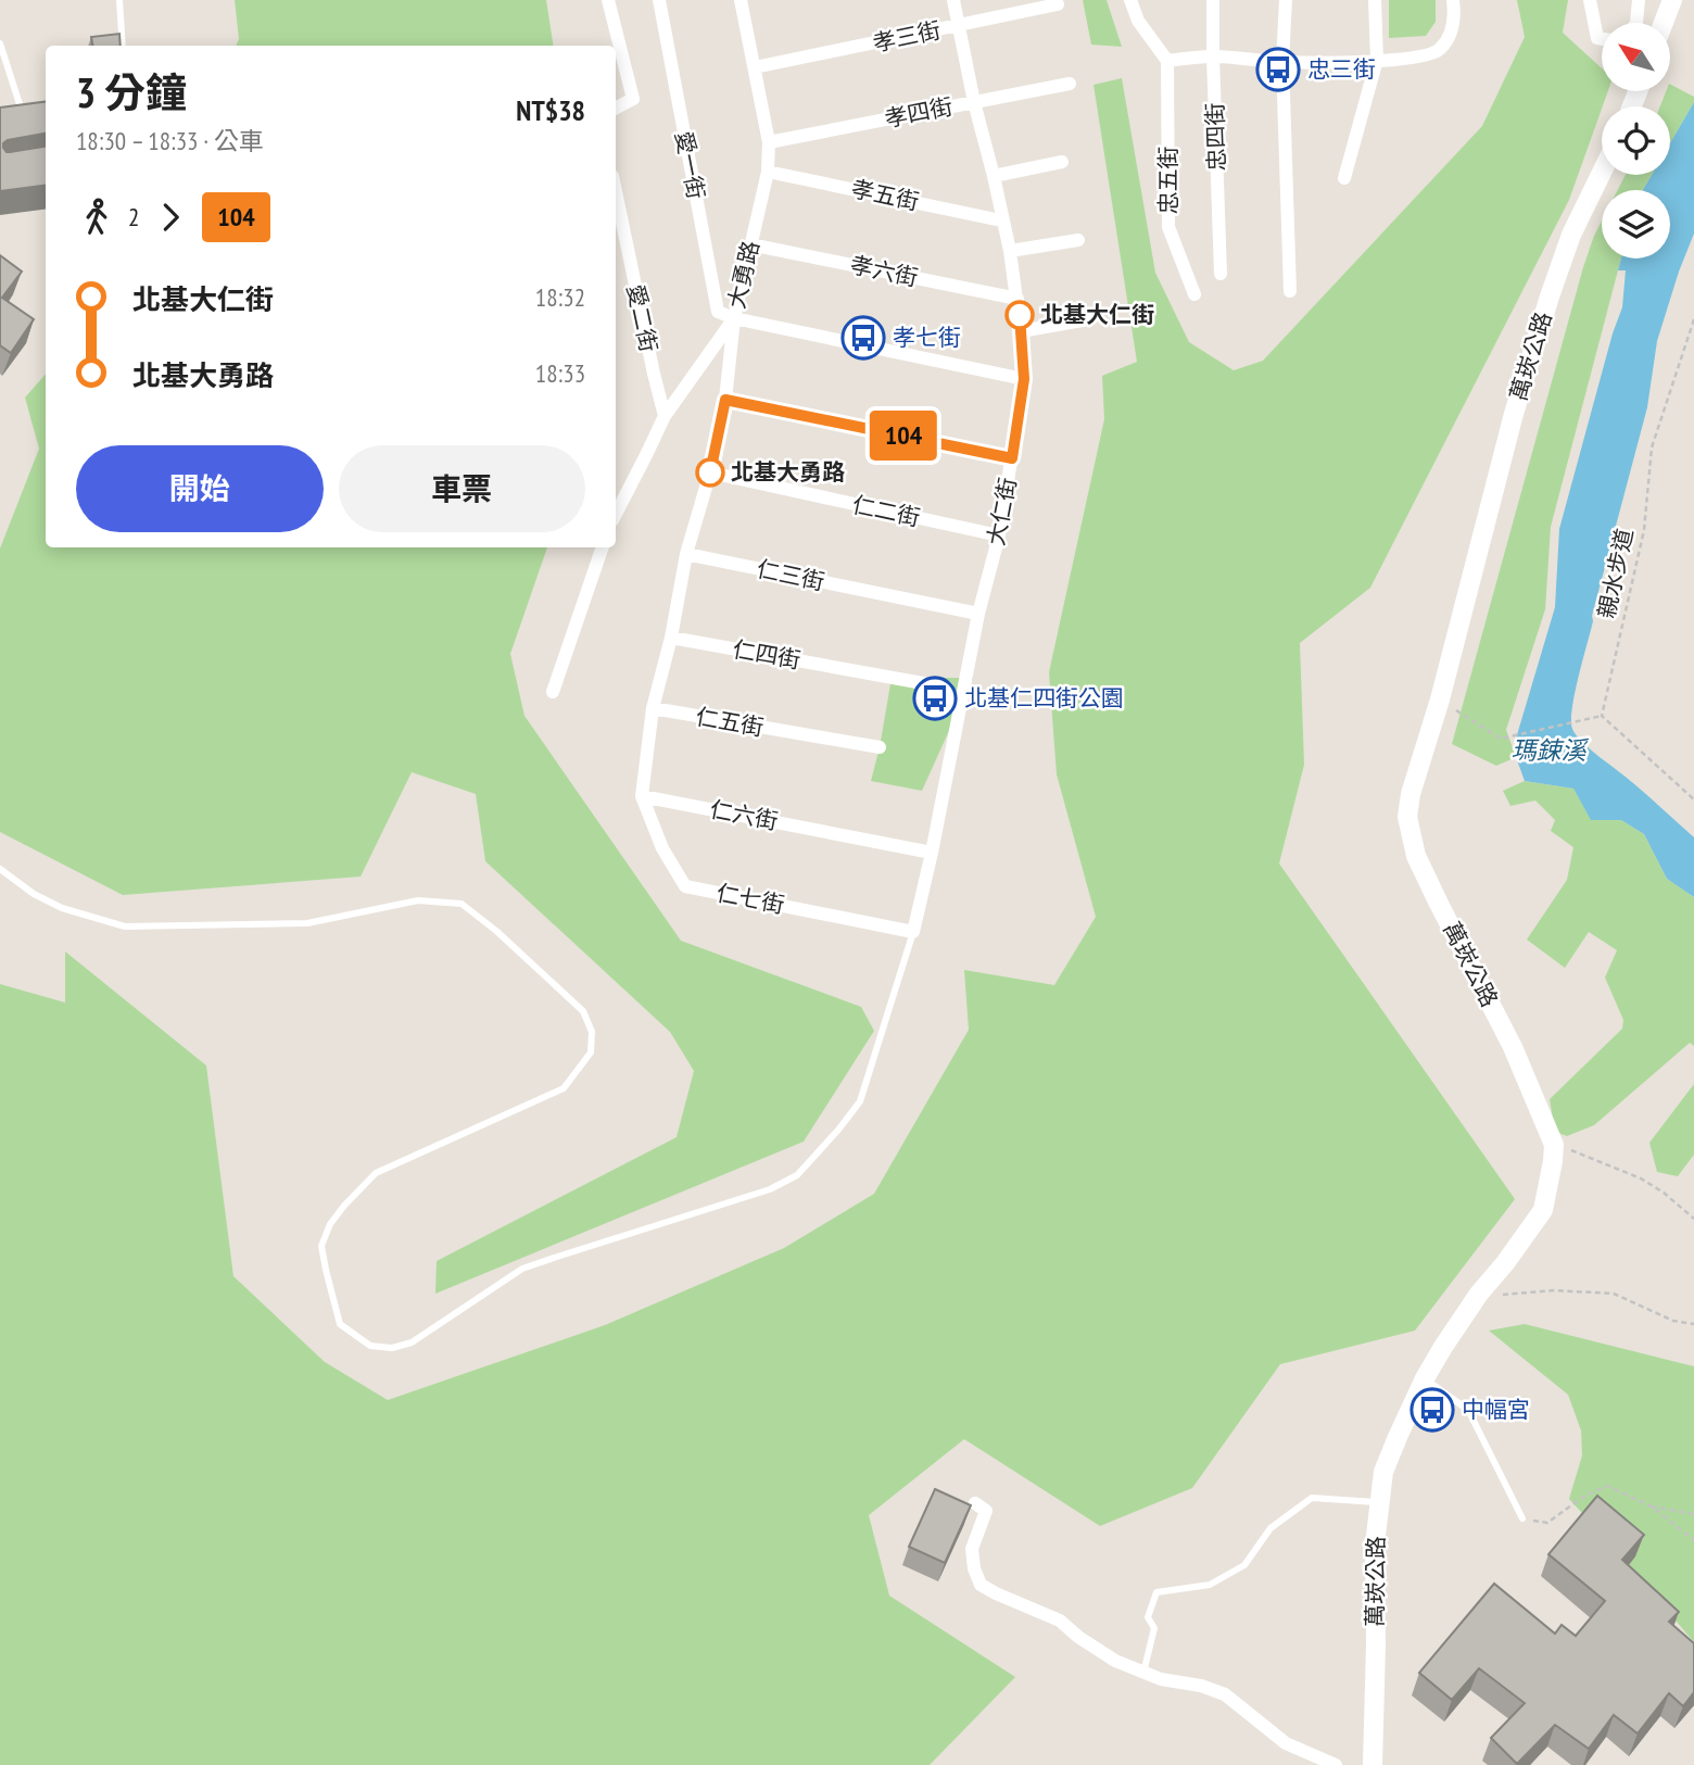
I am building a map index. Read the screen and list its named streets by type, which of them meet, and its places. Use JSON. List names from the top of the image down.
{
  "streets": {
    "street": [
      "孝三街",
      "孝四街",
      "忠四街",
      "愛一街",
      "忠五街",
      "孝五街",
      "孝六街",
      "大勇路",
      "愛二街",
      "萬崁公路",
      "仁二街",
      "大仁街",
      "仁三街",
      "仁四街",
      "仁五街",
      "仁六街",
      "仁七街"
    ],
    "path": ["親水步道"]
  },
  "crossings": [
    ["孝三街", "大勇路"],
    ["孝三街", "大仁街"],
    ["孝四街", "大勇路"],
    ["孝四街", "大仁街"],
    ["愛一街", "大勇路"],
    ["孝五街", "大勇路"],
    ["孝五街", "大仁街"],
    ["孝六街", "大勇路"],
    ["孝六街", "大仁街"],
    ["大勇路", "愛二街"],
    ["仁二街", "大仁街"],
    ["大仁街", "仁三街"],
    ["大仁街", "仁六街"],
    ["大仁街", "仁七街"],
    ["仁六街", "仁七街"]
  ],
  "water": ["瑪鋉溪"],
  "places": {
    "bus stop": [
      "忠三街",
      "孝七街",
      "北基仁四街公園",
      "中幅宮"
    ],
    "other": ["北基大仁街", "北基大勇路"]
  },
  "lines": ["bus line 104"],
  "north": "top left",
  "page": {
    "on_map": "104",
    "heading": ["3 分鐘", "18:30 – 18:33 · 公車", "NT$38"],
    "legs": ["2", "104"],
    "list": [
      {
        "name": "北基大仁街",
        "value": "18:32"
      },
      {
        "name": "北基大勇路",
        "value": "18:33"
      }
    ],
    "buttons": ["開始", "車票"]
  }
}
